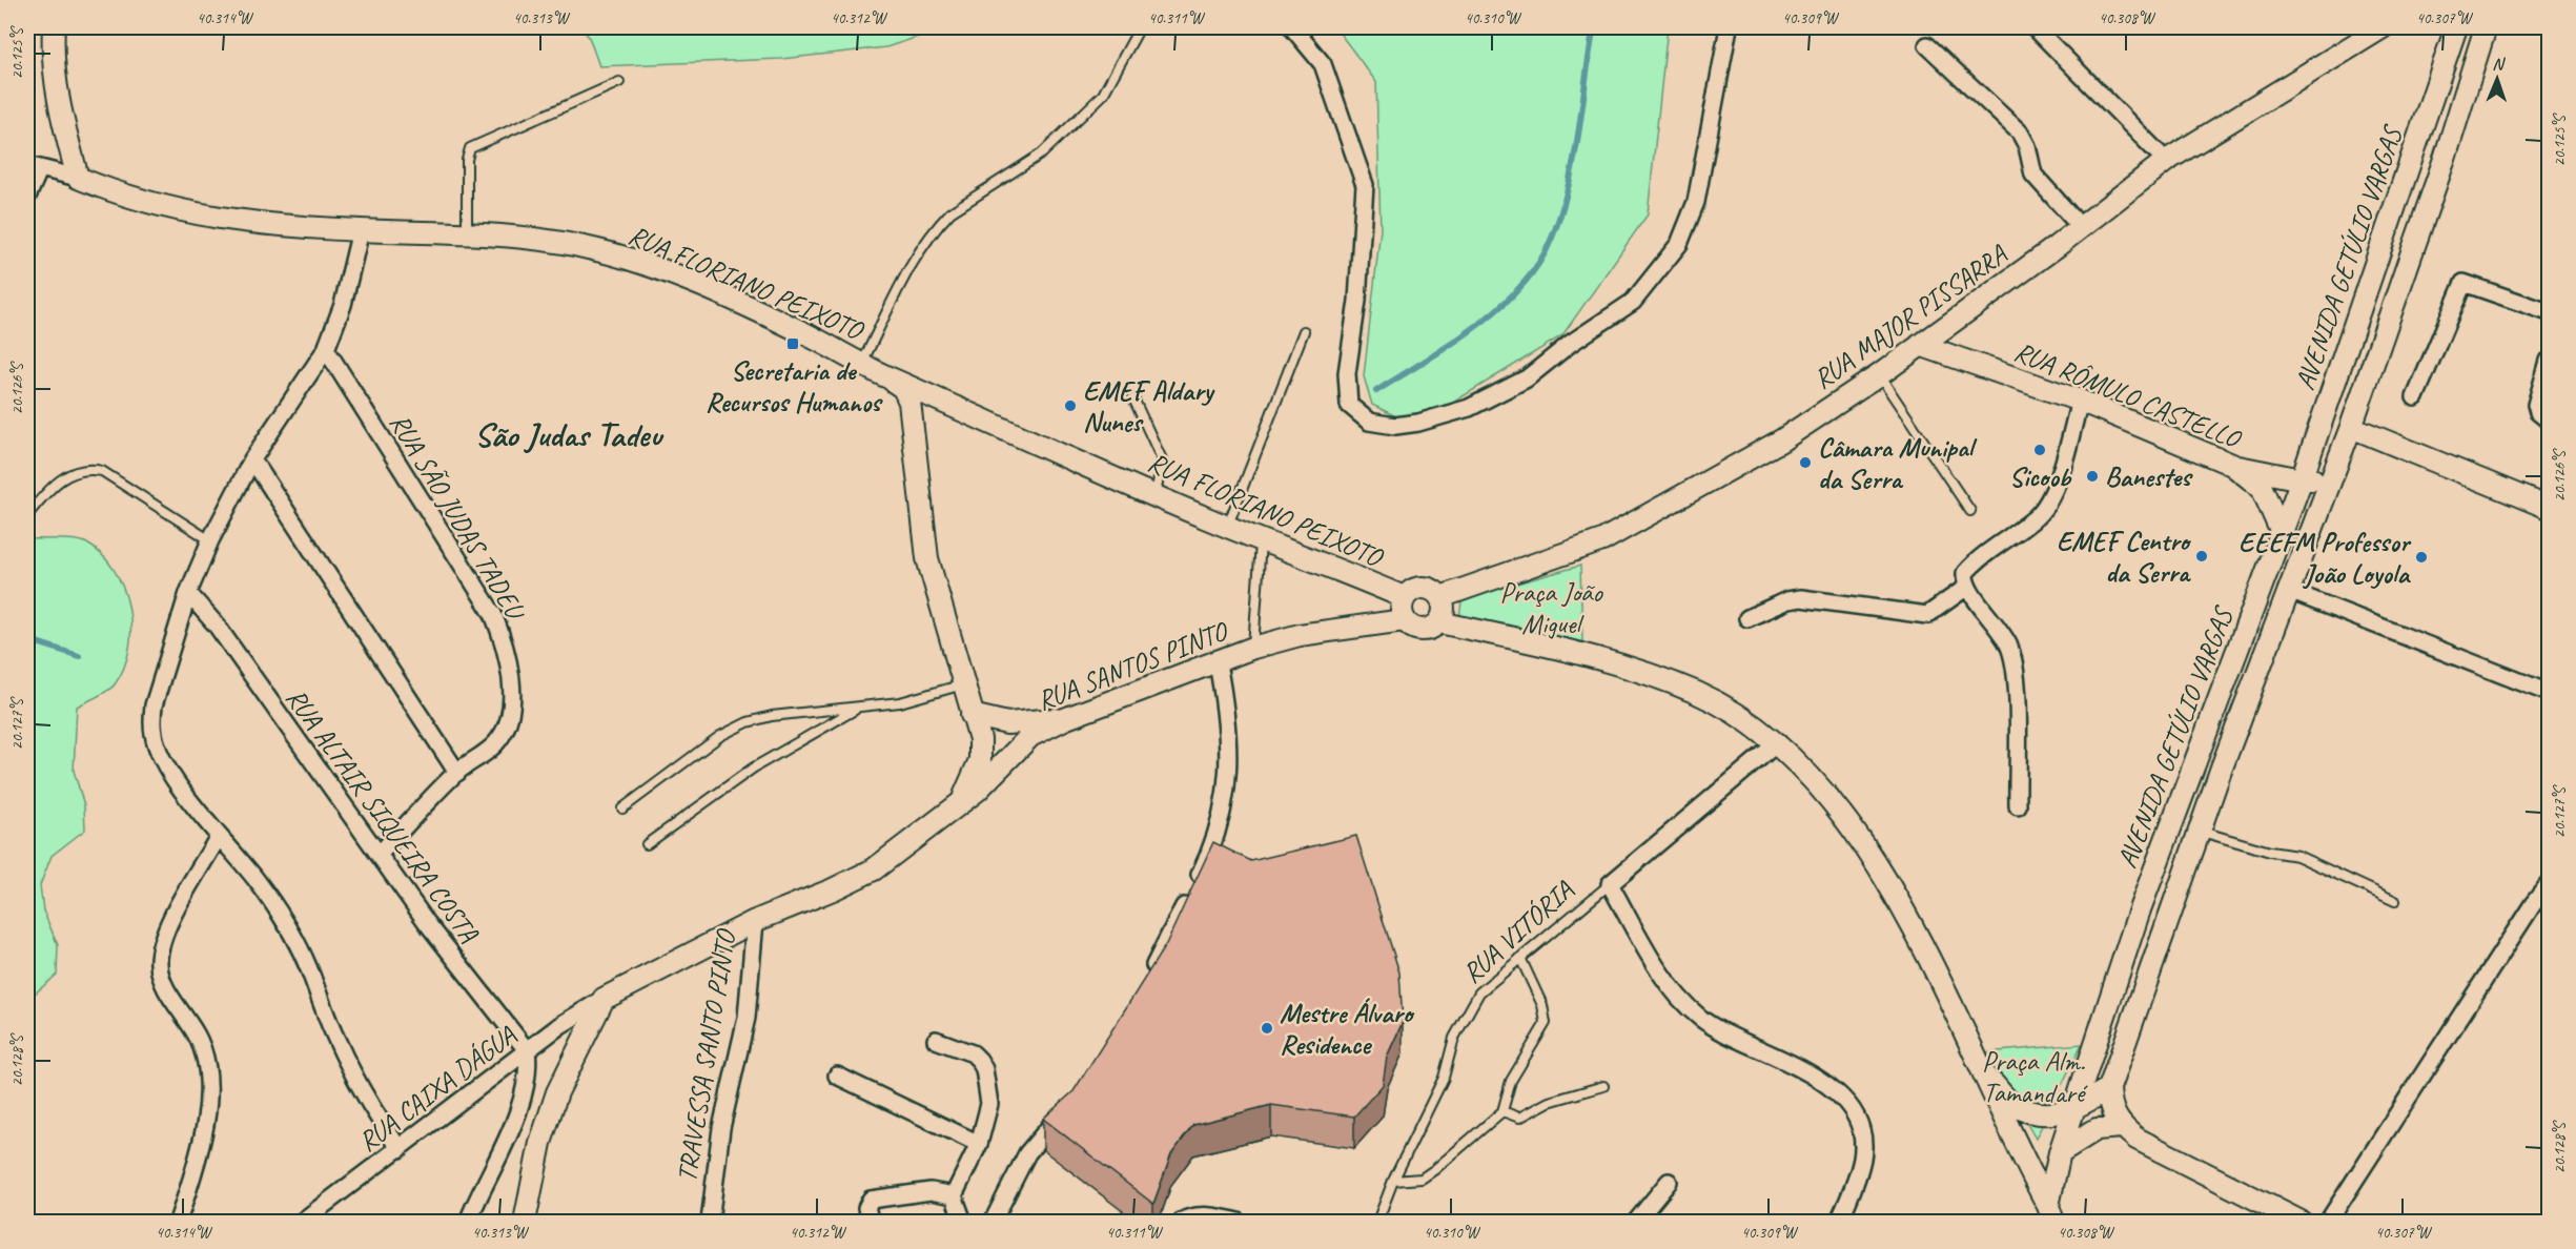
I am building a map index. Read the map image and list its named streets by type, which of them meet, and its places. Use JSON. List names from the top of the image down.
{
  "streets": {
    "street": [
      "AVENIDA GETÚLIO VARGAS",
      "RUA FLORIANO PEIXOTO",
      "RUA MAJOR PISSARRA",
      "RUA RÔMULO CASTELLO",
      "RUA SÃO JUDAS TADEU",
      "RUA SANTOS PINTO",
      "RUA ALTAIR SIQUEIRA COSTA",
      "RUA VITÓRIA",
      "TRAVESSA SANTO PINTO",
      "RUA CAIXA DÁGUA"
    ]
  },
  "crossings": [
    ["AVENIDA GETÚLIO VARGAS", "RUA RÔMULO CASTELLO"],
    ["RUA FLORIANO PEIXOTO", "RUA MAJOR PISSARRA"],
    ["RUA FLORIANO PEIXOTO", "RUA SANTOS PINTO"],
    ["RUA MAJOR PISSARRA", "RUA RÔMULO CASTELLO"],
    ["RUA MAJOR PISSARRA", "RUA SANTOS PINTO"],
    ["RUA SÃO JUDAS TADEU", "RUA ALTAIR SIQUEIRA COSTA"],
    ["RUA SANTOS PINTO", "TRAVESSA SANTO PINTO"],
    ["RUA ALTAIR SIQUEIRA COSTA", "RUA CAIXA DÁGUA"]
  ],
  "districts": ["São Judas Tadeu"],
  "parks": ["Praça João Miguel", "Praça Alm. Tamandaré"],
  "places": {
    "transit": ["Secretaria de Recursos Humanos"],
    "other": [
      "EMEF Aldary Nunes",
      "Sicoob",
      "Câmara Munipal da Serra",
      "Banestes",
      "EMEF Centro da Serra",
      "EEEFM Professor João Loyola",
      "Mestre Álvaro Residence"
    ]
  },
  "north": "top",
  "coordinates": [
    "40.314°W",
    "40.313°W",
    "40.312°W",
    "40.311°W",
    "40.310°W",
    "40.309°W",
    "40.308°W",
    "40.307°W",
    "20.125°S",
    "20.126°S",
    "20.127°S",
    "20.128°S"
  ]
}
